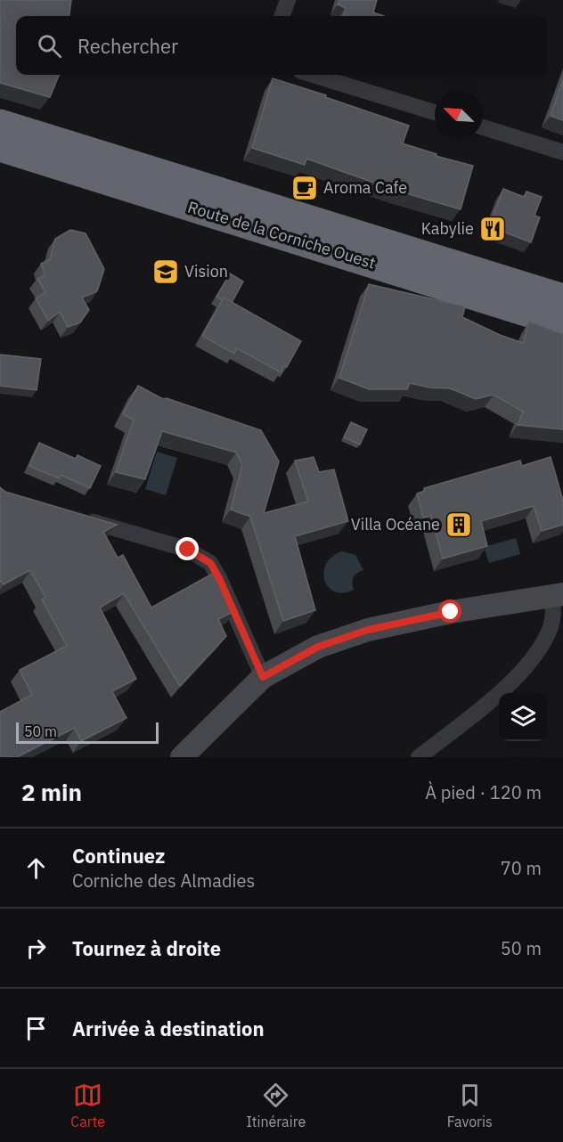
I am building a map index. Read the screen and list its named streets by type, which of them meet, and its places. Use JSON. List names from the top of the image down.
{
  "streets": {
    "highway": ["Route de la Corniche Ouest"]
  },
  "places": {
    "cafe": ["Aroma Cafe"],
    "restaurant": ["Kabylie"],
    "school or university": ["Vision"],
    "building": ["Villa Océane"]
  },
  "scale_bar": "50 m",
  "north": "top left",
  "page": {
    "search": "Rechercher",
    "scale": "50 m",
    "heading": ["2 min", "À pied · 120 m"],
    "list": [
      ["Continuez", "Corniche des Almadies", "70 m"],
      ["Tournez à droite", "50 m"],
      "Arrivée à destination"
    ],
    "nav": ["Carte", "Itinéraire", "Favoris"]
  }
}
